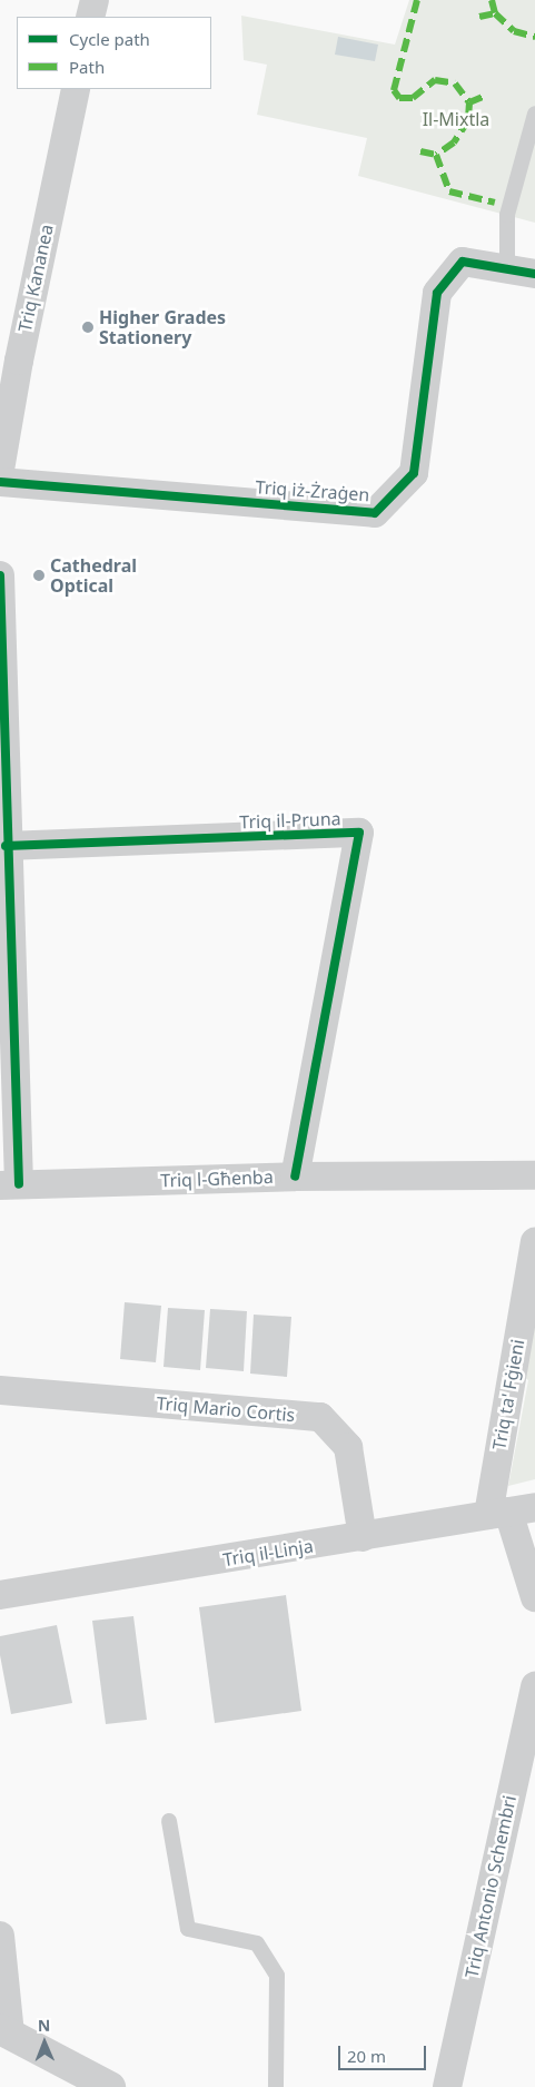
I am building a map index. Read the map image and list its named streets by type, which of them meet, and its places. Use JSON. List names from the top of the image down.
{
  "streets": {
    "street": [
      "Triq Kananea",
      "Triq iż-Żraġen",
      "Triq il-Pruna",
      "Triq l-Għenba",
      "Triq ta' Fġieni",
      "Triq Mario Cortis",
      "Triq il-Linja",
      "Triq Antonio Schembri"
    ]
  },
  "crossings": [
    ["Triq il-Pruna", "Triq l-Għenba"],
    ["Triq ta' Fġieni", "Triq il-Linja"],
    ["Triq Mario Cortis", "Triq il-Linja"]
  ],
  "parks": ["Il-Mixtla"],
  "places": ["Higher Grades Stationery", "Cathedral Optical"],
  "legend": ["Cycle path", "Path"],
  "scale_bar": "20 m",
  "north": "top"
}
